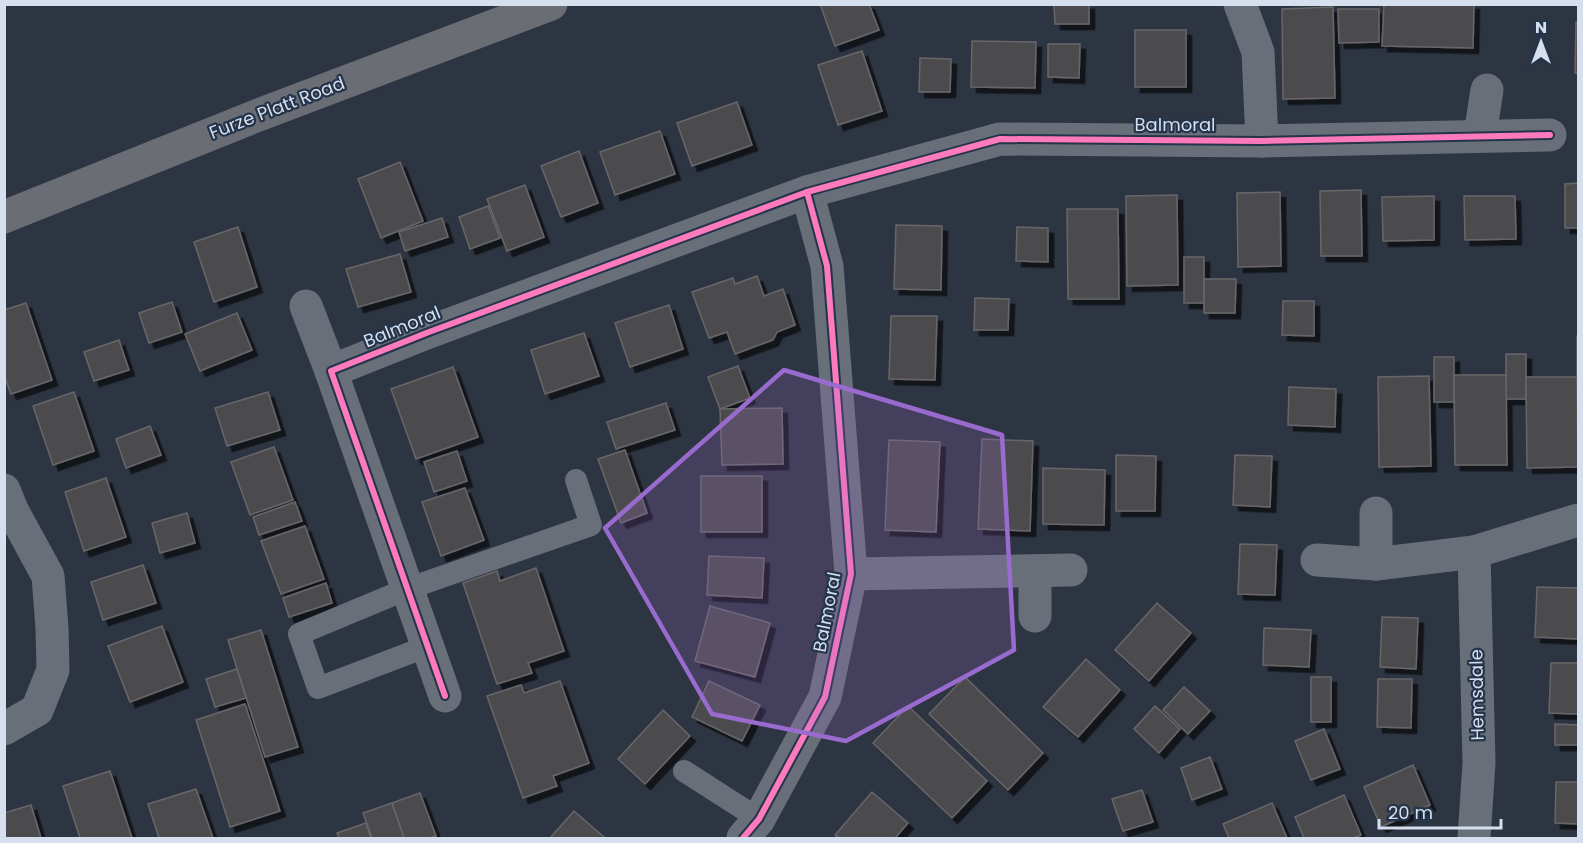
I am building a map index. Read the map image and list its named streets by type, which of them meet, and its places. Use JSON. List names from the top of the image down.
{
  "streets": {
    "main road": ["Furze Platt Road"],
    "street": ["Balmoral", "Hemsdale"]
  },
  "scale_bar": "20 m",
  "north": "top"
}
